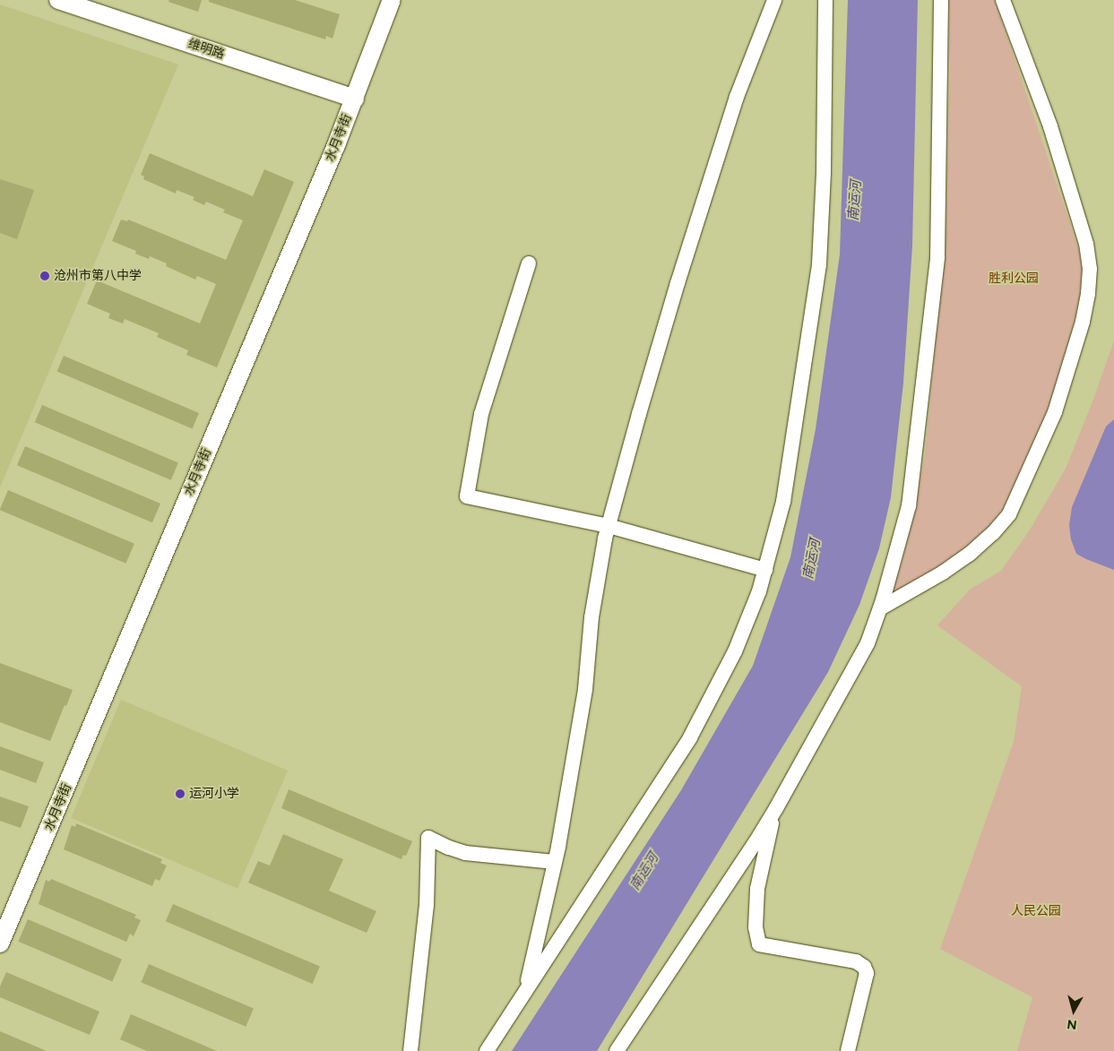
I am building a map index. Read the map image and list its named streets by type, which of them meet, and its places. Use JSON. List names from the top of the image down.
{
  "streets": {
    "street": ["维明路", "水月寺街"]
  },
  "crossings": [
    ["维明路", "水月寺街"]
  ],
  "water": ["南运河"],
  "parks": ["胜利公园", "人民公园"],
  "places": ["沧州市第八中学", "运河小学"],
  "north": "bottom"
}
